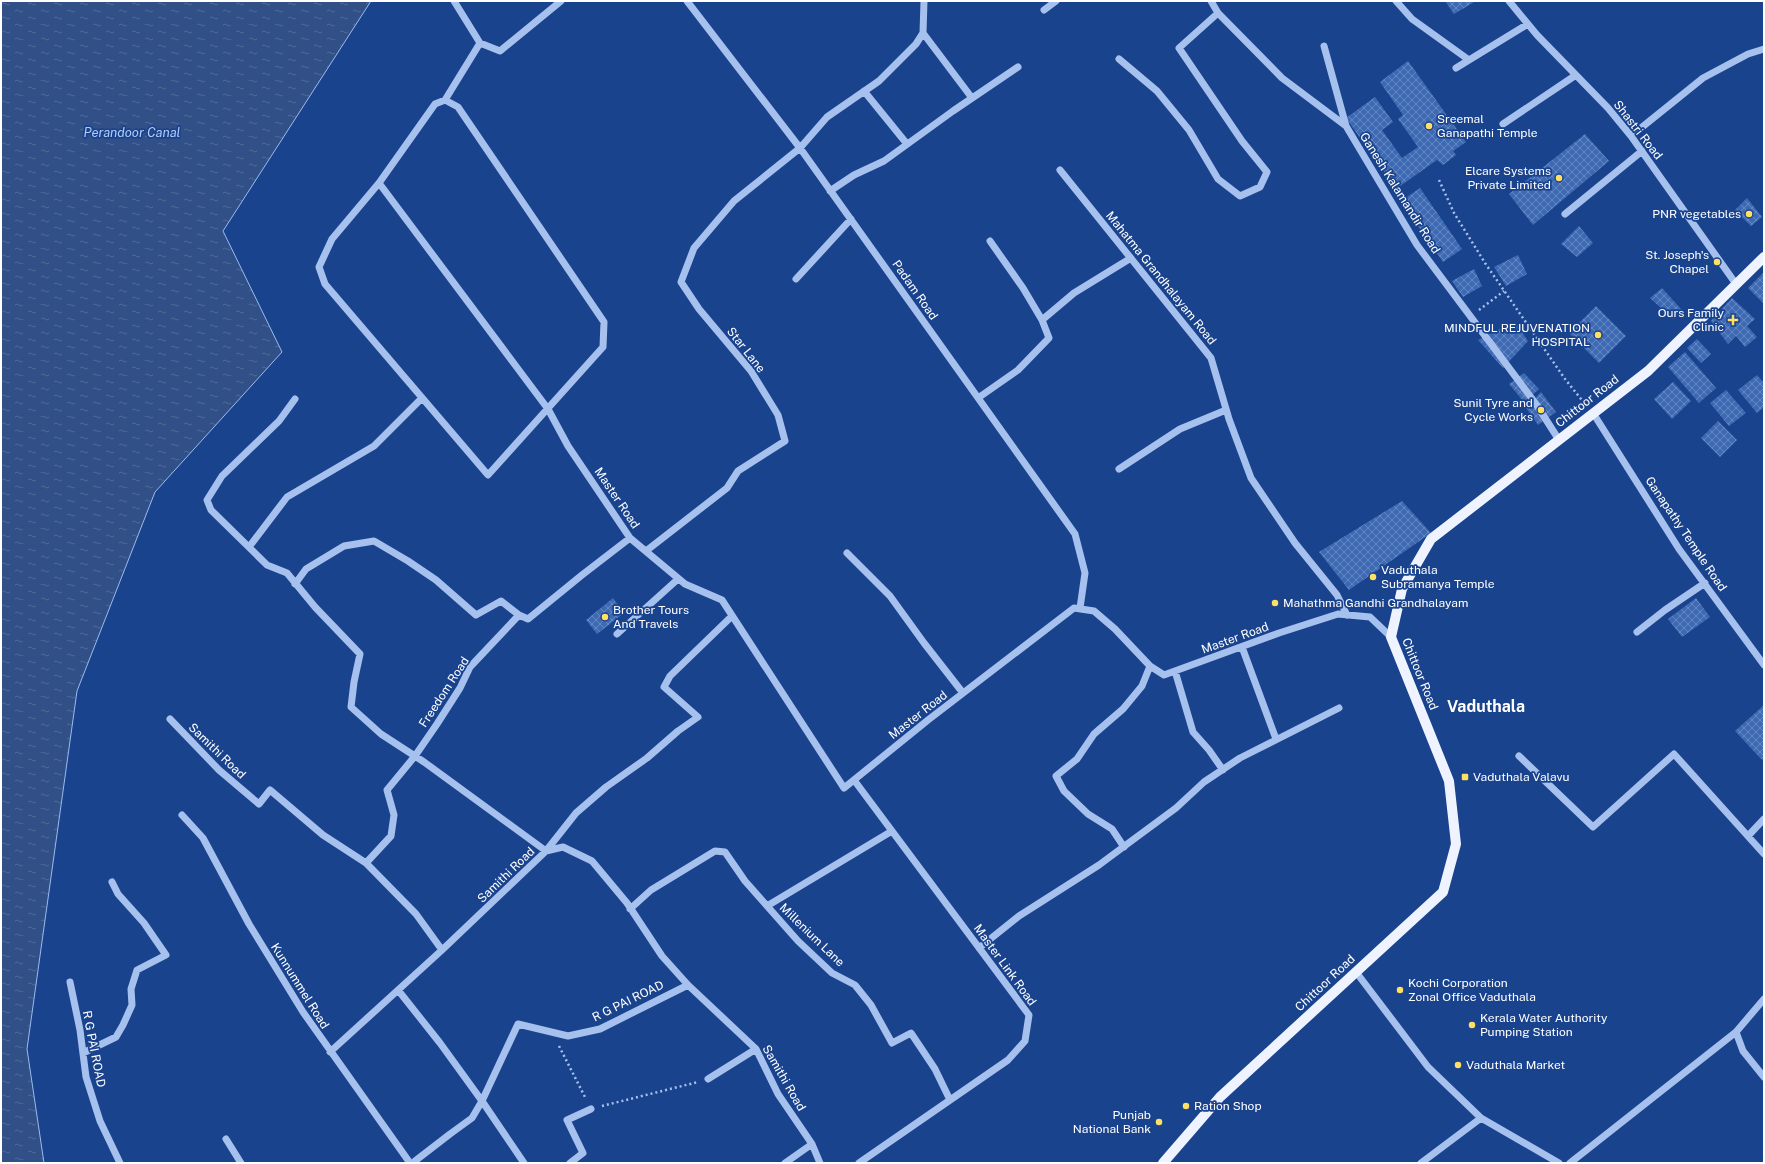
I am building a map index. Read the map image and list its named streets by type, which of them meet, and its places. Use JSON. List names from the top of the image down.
{
  "streets": {
    "main road": ["Chittoor Road"],
    "street": [
      "Shastri Road",
      "Ganesh Kalamandir Road",
      "Mahatma Grandhalayam Road",
      "Padam Road",
      "Star Lane",
      "Master Road",
      "Ganapathy Temple Road",
      "Freedom Road",
      "Samithi Road",
      "Millenium Lane",
      "Master Link Road",
      "Kunnummel Road",
      "R G PAI ROAD"
    ]
  },
  "crossings": [
    ["Shastri Road", "Chittoor Road"],
    ["Ganesh Kalamandir Road", "Chittoor Road"],
    ["Mahatma Grandhalayam Road", "Master Road"],
    ["Padam Road", "Star Lane"],
    ["Padam Road", "Master Road"],
    ["Star Lane", "Master Road"],
    ["Chittoor Road", "Master Road"],
    ["Chittoor Road", "Ganapathy Temple Road"],
    ["Master Road", "Master Link Road"],
    ["Freedom Road", "Samithi Road"],
    ["Samithi Road", "Millenium Lane"],
    ["Samithi Road", "R G PAI ROAD"],
    ["Millenium Lane", "Master Link Road"]
  ],
  "districts": ["Vaduthala"],
  "water": ["Perandoor Canal"],
  "places": {
    "other": [
      "Sreemal Ganapathi Temple",
      "Elcare Systems Private Limited",
      "PNR vegetables",
      "St. Joseph's Chapel",
      "MINDFUL REJUVENATION HOSPITAL",
      "Sunil Tyre and Cycle Works",
      "Vaduthala Subramanya Temple",
      "Mahathma Gandhi Grandhalayam",
      "Brother Tours And Travels",
      "Kochi Corporation Zonal Office Vaduthala",
      "Kerala Water Authority Pumping Station",
      "Vaduthala Market",
      "Ration Shop",
      "Punjab National Bank"
    ],
    "health": ["Ours Family Clinic"],
    "transit": ["Vaduthala Valavu"]
  }
}
